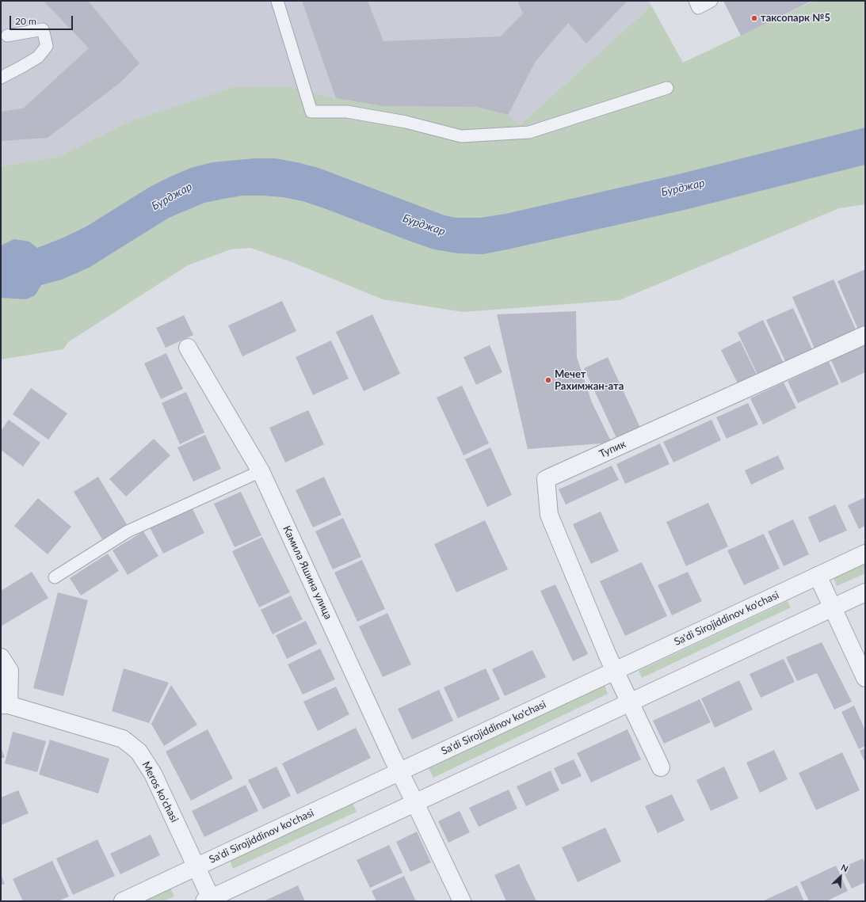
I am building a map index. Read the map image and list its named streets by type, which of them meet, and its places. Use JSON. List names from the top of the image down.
{
  "streets": {
    "street": [
      "Тупик",
      "Камила Яшина улица",
      "Sa'di Sirojiddinov ko'chasi",
      "Meros ko‘chasi"
    ]
  },
  "crossings": [
    ["Тупик", "Sa'di Sirojiddinov ko'chasi"],
    ["Камила Яшина улица", "Sa'di Sirojiddinov ko'chasi"],
    ["Sa'di Sirojiddinov ko'chasi", "Meros ko‘chasi"]
  ],
  "water": ["Бурджар"],
  "places": ["таксопарк №5", "Мечет Рахимжан-ата"],
  "scale_bar": "20 m",
  "north": "top right"
}
